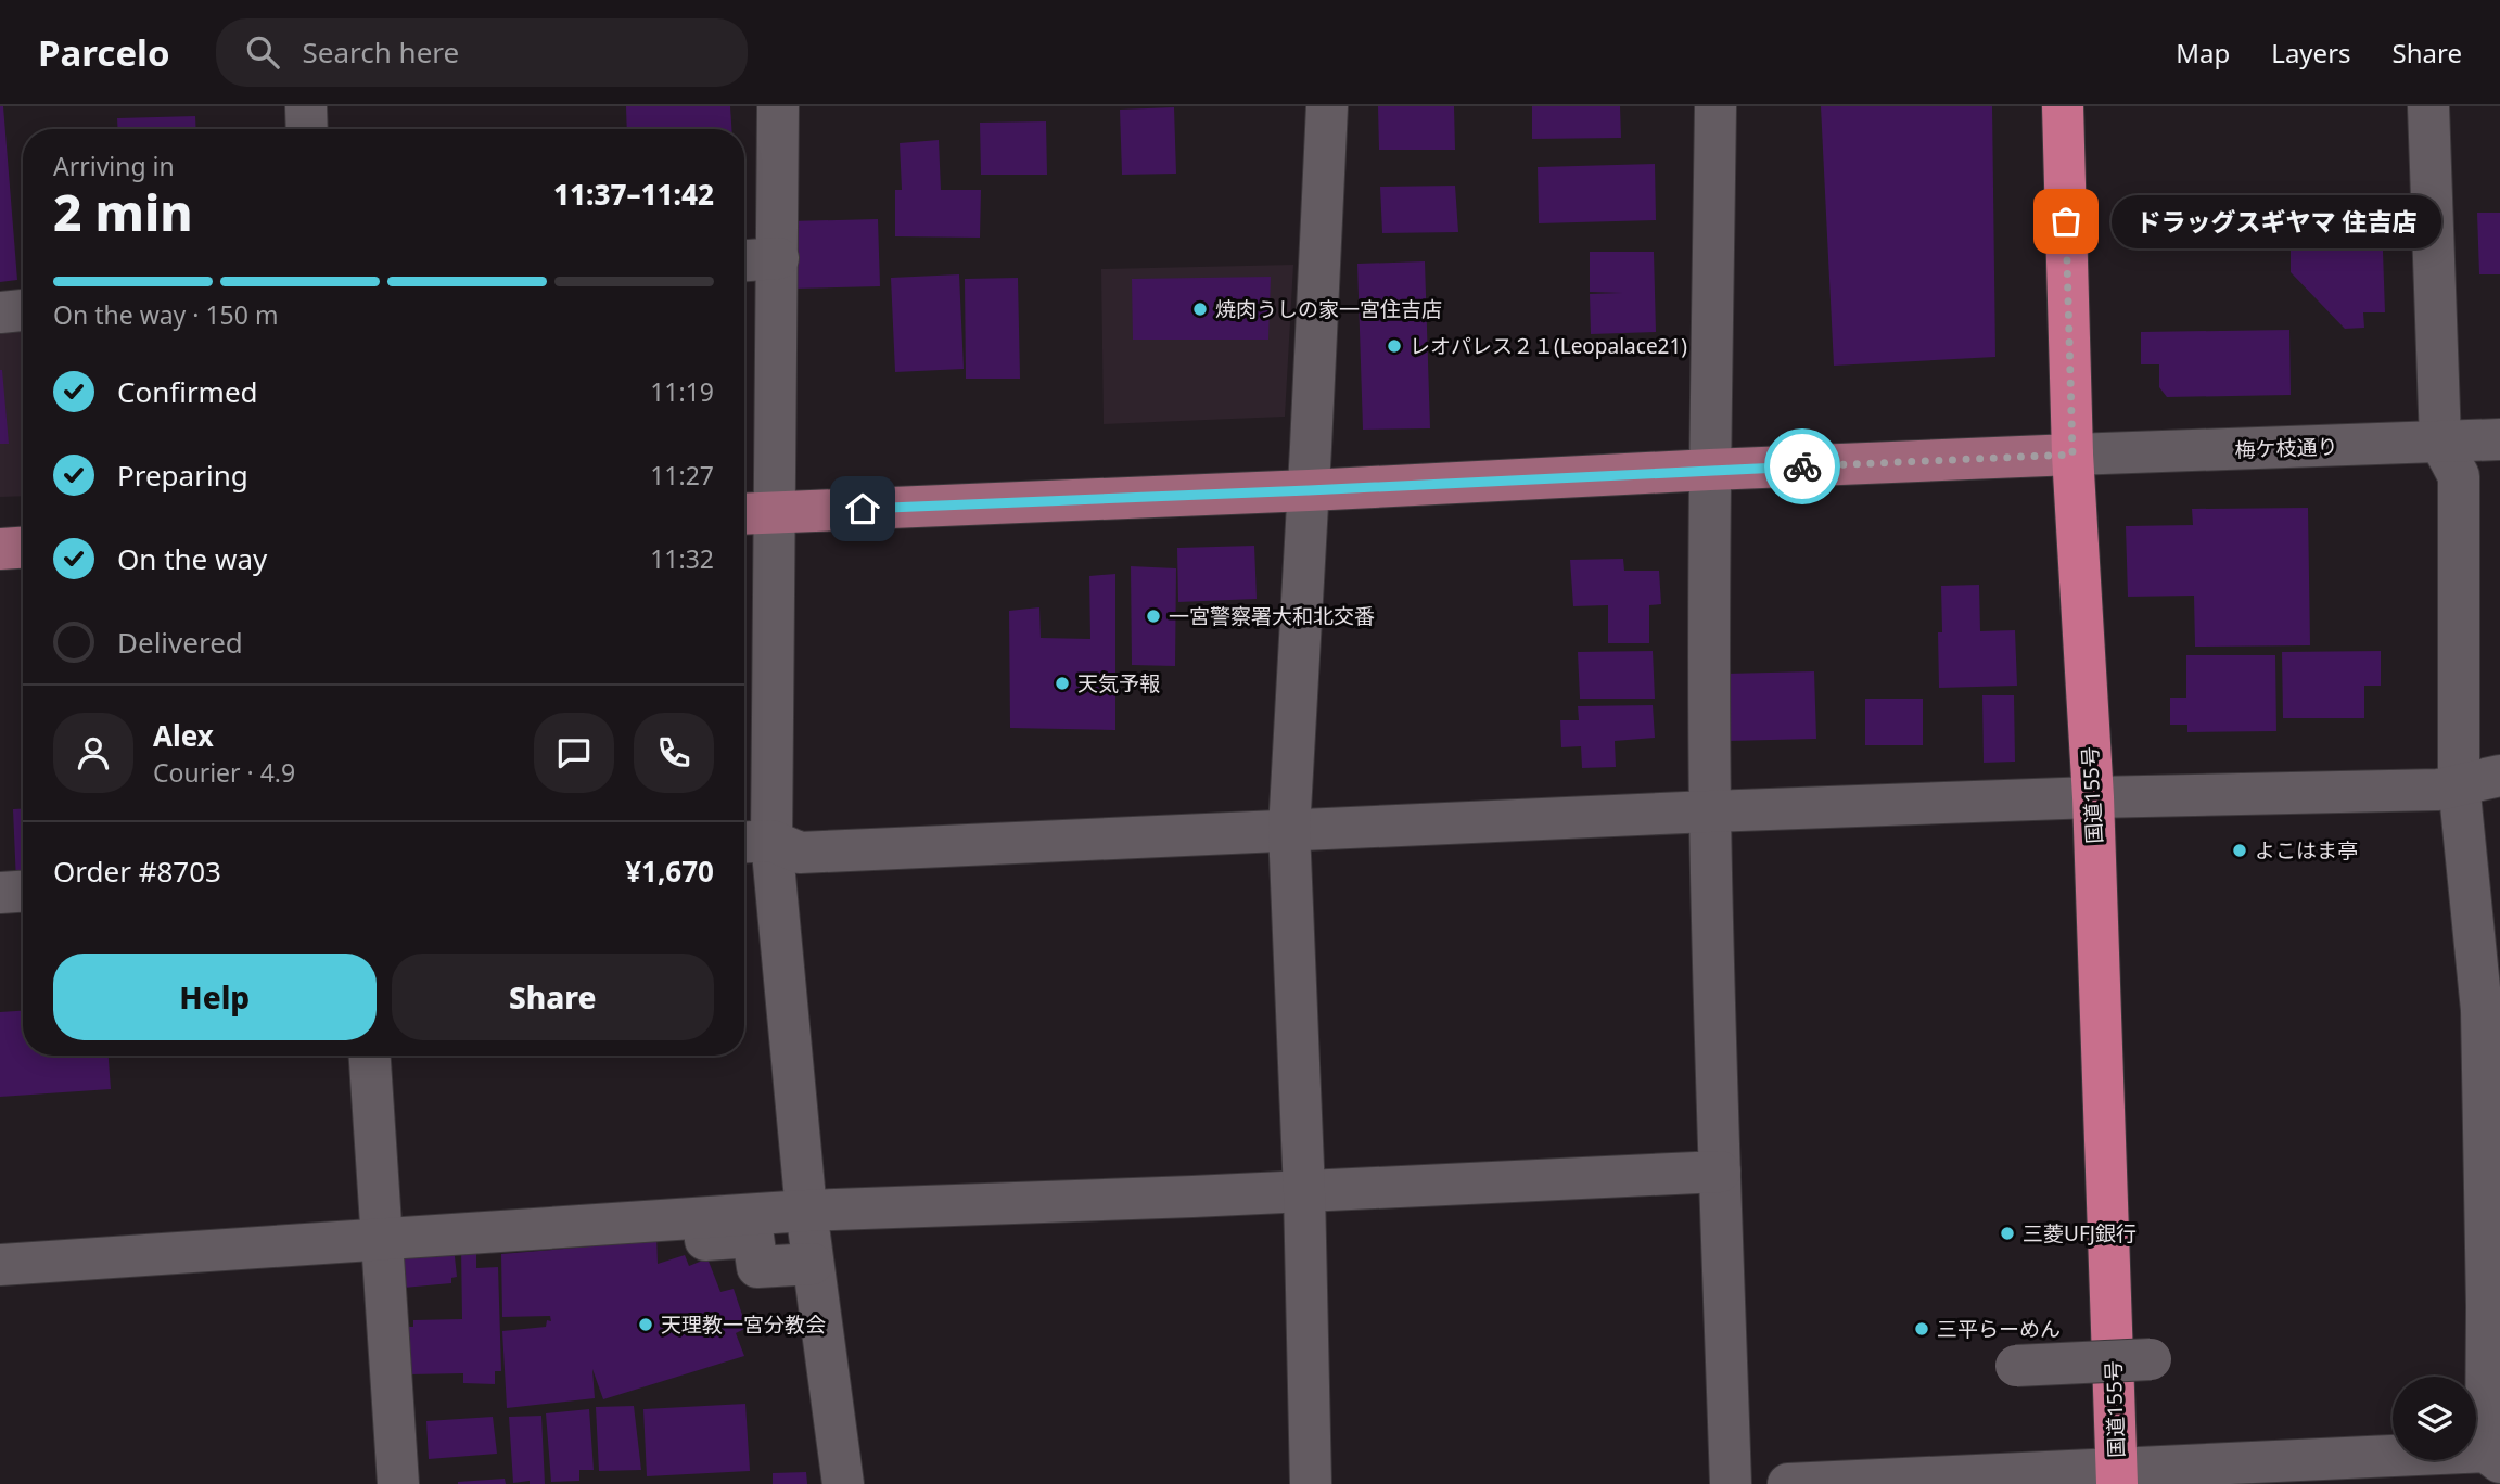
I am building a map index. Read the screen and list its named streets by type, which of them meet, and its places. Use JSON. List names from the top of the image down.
{
  "streets": {
    "highway": ["国道155号"],
    "street": ["梅ケ枝通り"]
  },
  "crossings": [
    ["梅ケ枝通り", "国道155号"]
  ],
  "places": [
    "ドラッグスギヤマ 住吉店",
    "焼肉うしの家一宮住吉店",
    "レオパレス２１(Leopalace21)",
    "一宮警察署大和北交番",
    "天気予報",
    "よこはま亭",
    "三菱UFJ銀行",
    "天理教一宮分教会",
    "三平らーめん"
  ],
  "page": {
    "header": "Parcelo",
    "search": "Search here",
    "nav": ["Map", "Layers", "Share"],
    "heading": ["2 min", "Arriving in", "11:37–11:42"],
    "panel": [
      "Alex",
      "Courier · 4.9",
      "Order #8703",
      "¥1,670"
    ],
    "bubble": "ドラッグスギヤマ 住吉店",
    "bar": "On the way · 150 m",
    "list": [
      ["Confirmed", "11:19"],
      ["Preparing", "11:27"],
      ["On the way", "11:32"],
      "Delivered"
    ],
    "buttons": ["Help", "Share"]
  }
}
